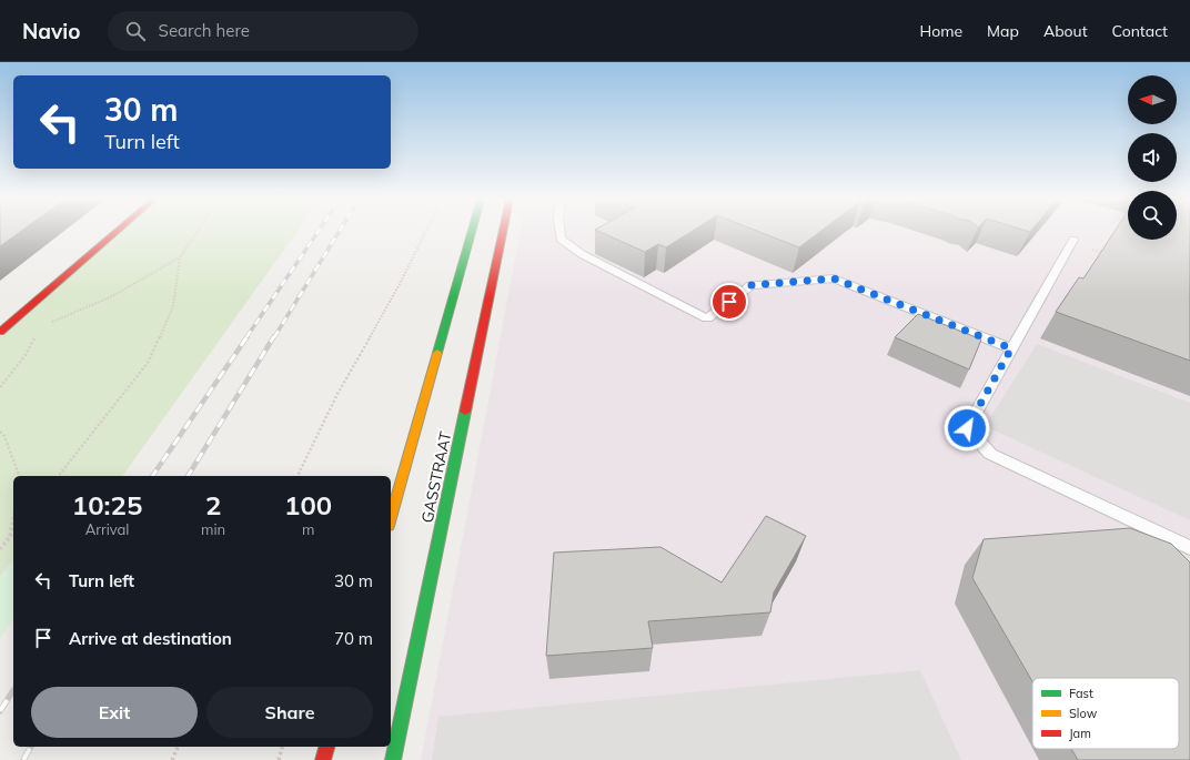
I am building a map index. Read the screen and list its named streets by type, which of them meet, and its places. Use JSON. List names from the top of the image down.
{
  "streets": {
    "street": ["GASSTRAAT"]
  },
  "legend": ["Fast", "Slow", "Jam"],
  "north": "left",
  "page": {
    "header": "Navio",
    "search": "Search here",
    "nav": [
      "Home",
      "Map",
      "About",
      "Contact"
    ],
    "turn": ["30 m", "Turn left"],
    "eta": [
      "10:25",
      "Arrival",
      "2",
      "min",
      "100",
      "m"
    ],
    "list": [
      {
        "name": "Turn left",
        "value": "30 m"
      },
      {
        "name": "Arrive at destination",
        "value": "70 m"
      }
    ],
    "buttons": ["Exit", "Share"]
  }
}
